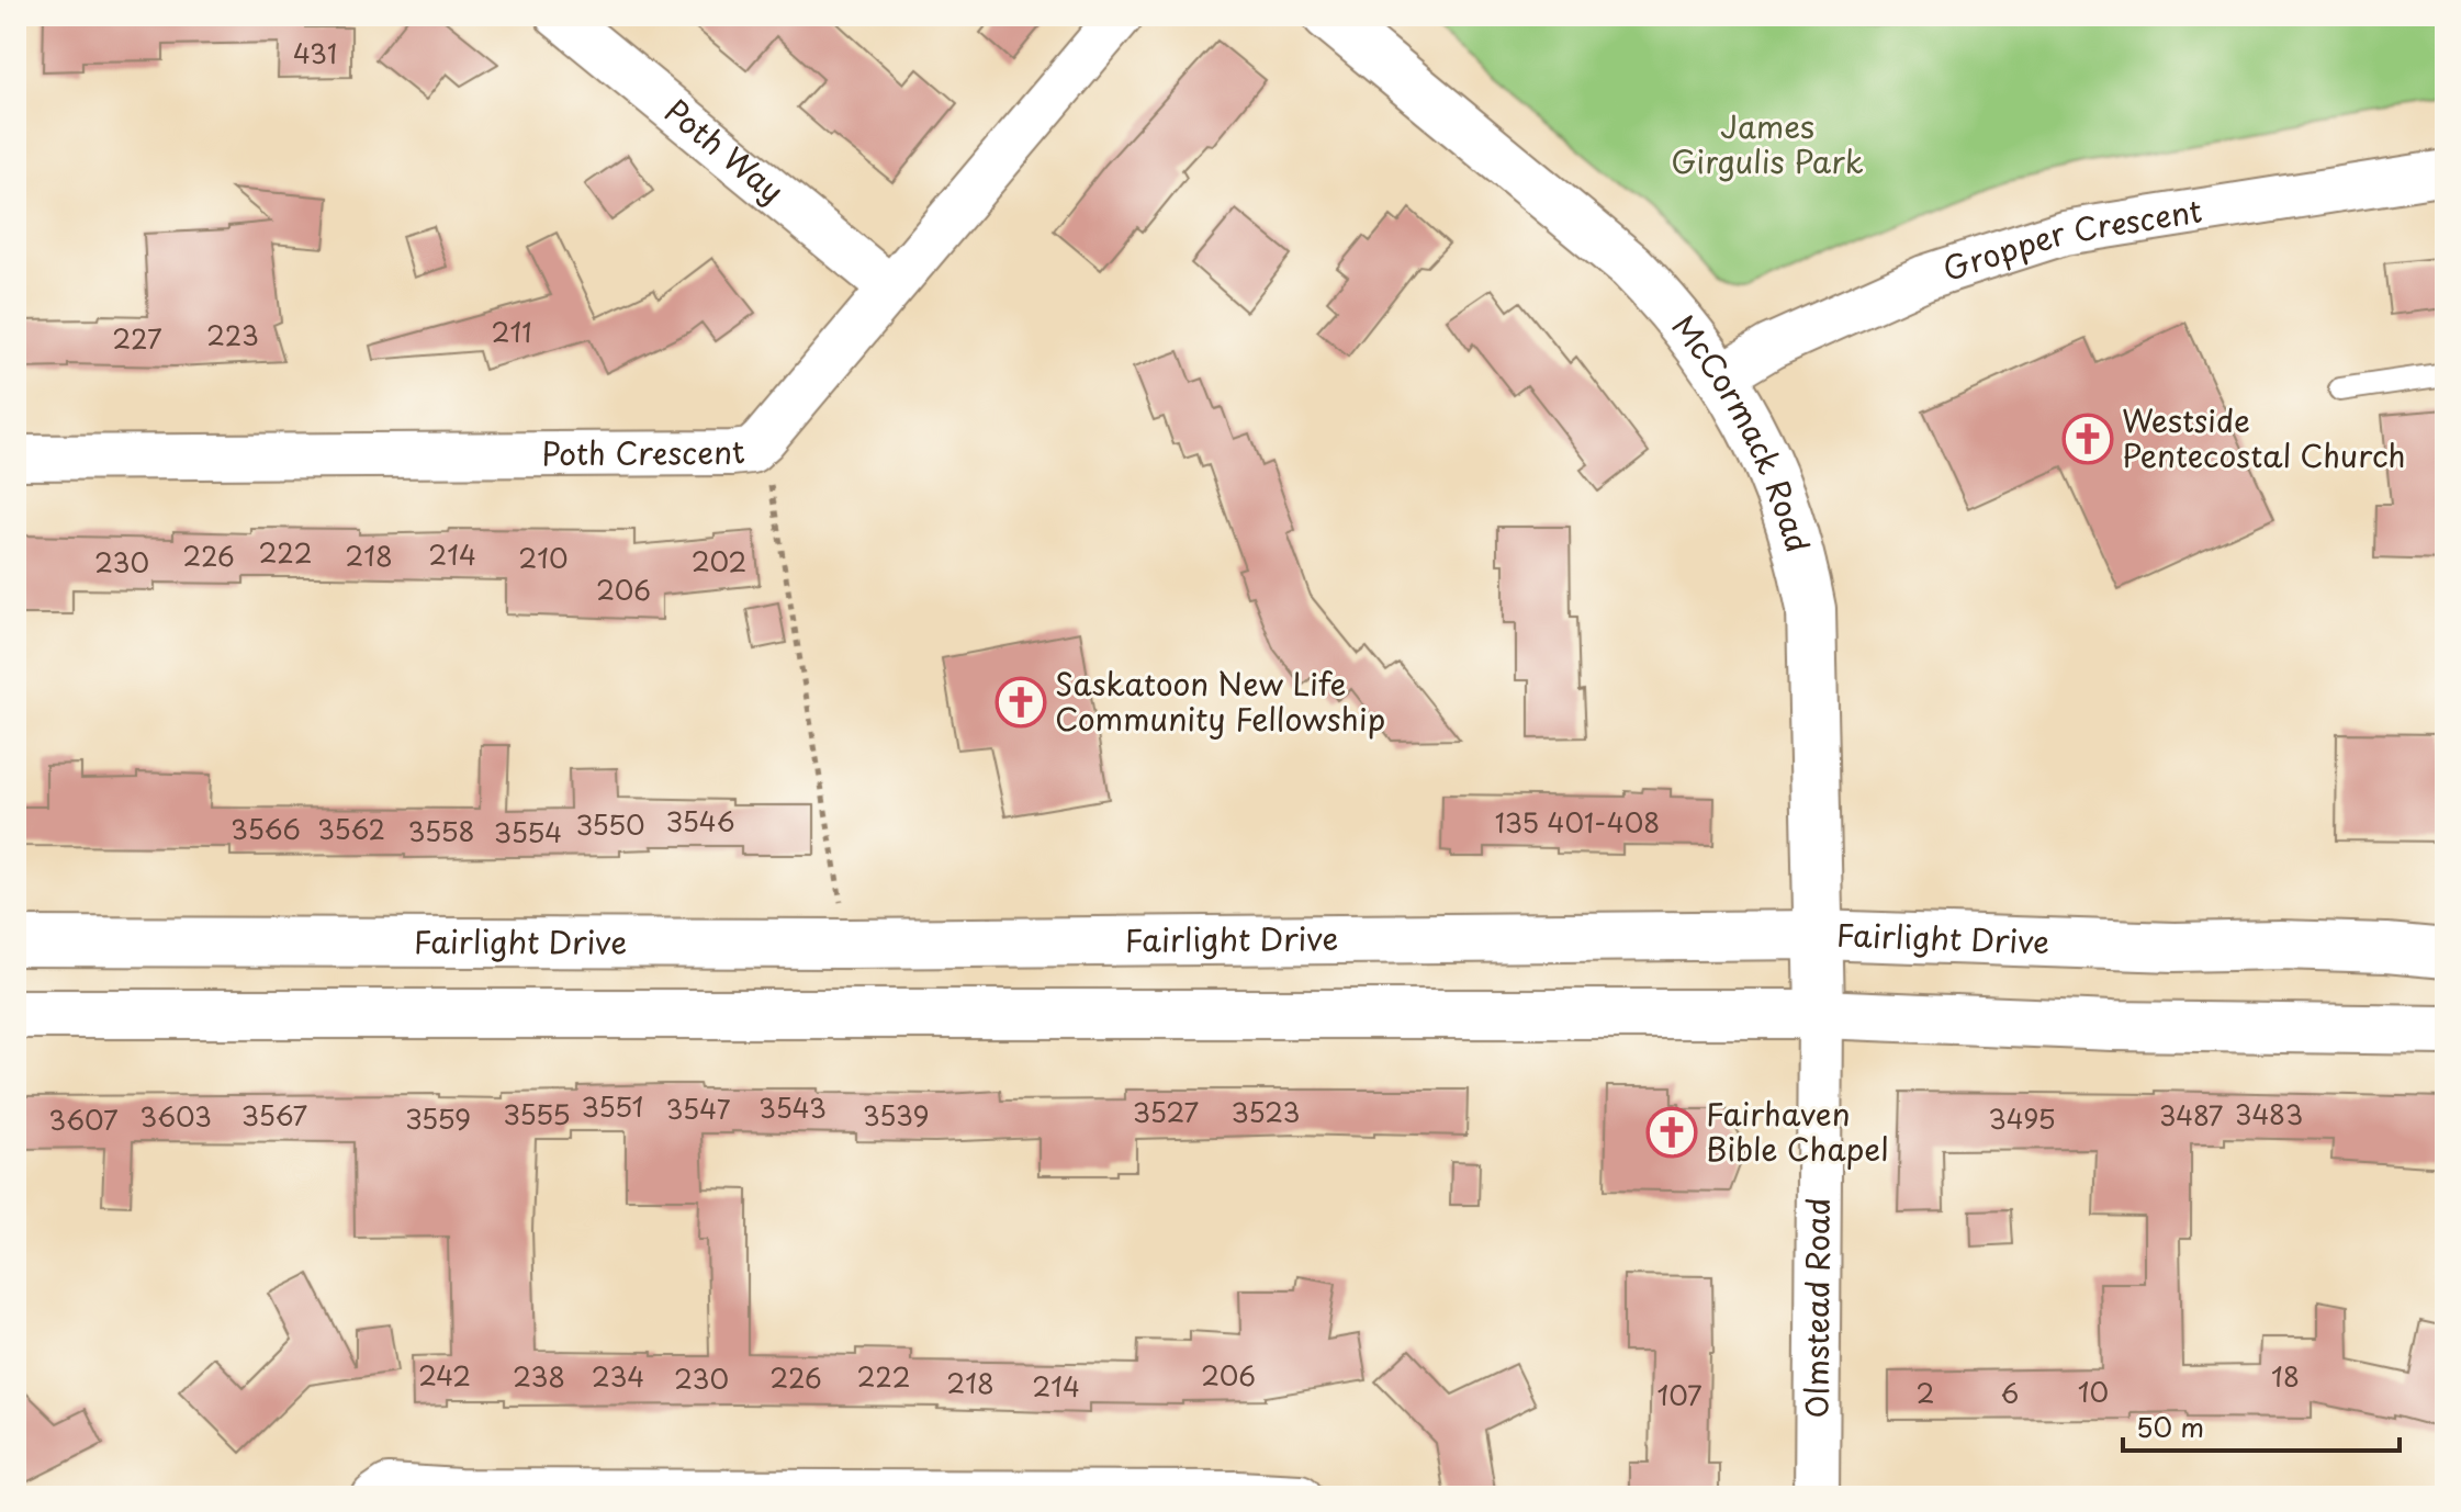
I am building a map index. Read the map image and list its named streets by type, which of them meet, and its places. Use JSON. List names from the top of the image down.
{
  "streets": {
    "main road": ["McCormack Road", "Fairlight Drive"],
    "street": [
      "Poth Way",
      "Gropper Crescent",
      "Poth Crescent",
      "Olmstead Road"
    ]
  },
  "crossings": [
    ["Poth Way", "Poth Crescent"],
    ["Gropper Crescent", "McCormack Road"],
    ["McCormack Road", "Fairlight Drive"],
    ["McCormack Road", "Olmstead Road"]
  ],
  "parks": ["James Girgulis Park"],
  "places": {
    "church": ["Westside Pentecostal Church", "Saskatoon New Life Community Fellowship", "Fairhaven Bible Chapel"]
  },
  "house_numbers": [
    "431",
    "211",
    "223",
    "227",
    "222",
    "214",
    "226",
    "218",
    "210",
    "202",
    "230",
    "206",
    "3546",
    "135 401-408",
    "3550",
    "3566",
    "3562",
    "3558",
    "3554",
    "3551",
    "3543",
    "3547",
    "3527",
    "3523",
    "3555",
    "3483",
    "3567",
    "3539",
    "3487",
    "3603",
    "3559",
    "3495",
    "3607",
    "242",
    "206",
    "238",
    "234",
    "222",
    "18",
    "226",
    "230",
    "218",
    "214",
    "10",
    "2",
    "6",
    "107"
  ],
  "scale_bar": "50 m"
}
